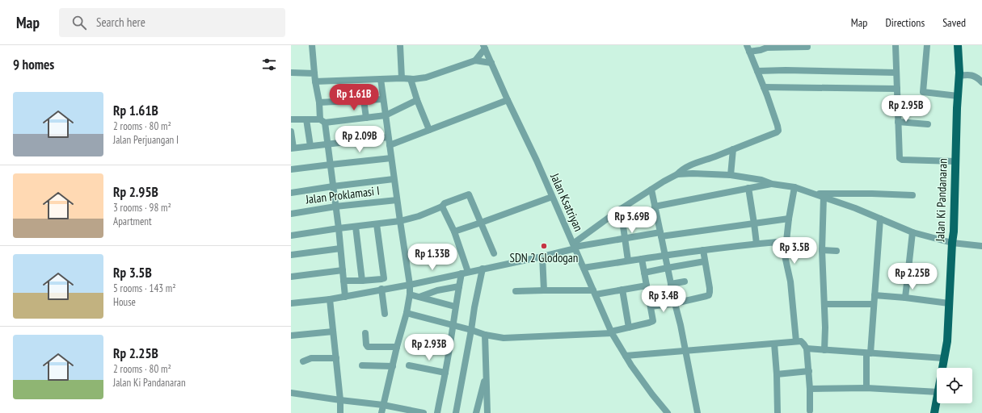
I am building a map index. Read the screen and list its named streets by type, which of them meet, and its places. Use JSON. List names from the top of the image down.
{
  "streets": {
    "main road": ["Jalan Ki Pandanaran"],
    "street": ["Jalan Proklamasi I", "Jalan Ksatriyan"]
  },
  "places": ["SDN 2 Glodogan"],
  "page": {
    "header": "Map",
    "search": "Search here",
    "nav": ["Map", "Directions", "Saved"],
    "heading": "9 homes",
    "list": [
      {
        "name": "Rp 1.61B",
        "note": "2 rooms · 80 m² · Jalan Perjuangan I"
      },
      {
        "name": "Rp 2.95B",
        "note": "3 rooms · 98 m² · Apartment"
      },
      {
        "name": "Rp 3.5B",
        "note": "5 rooms · 143 m² · House"
      },
      {
        "name": "Rp 2.25B",
        "note": "2 rooms · 80 m² · Jalan Ki Pandanaran"
      }
    ],
    "price": [
      "Rp 1.61B",
      "Rp 2.95B",
      "Rp 2.09B",
      "Rp 3.69B",
      "Rp 3.5B",
      "Rp 1.33B",
      "Rp 2.25B",
      "Rp 3.4B",
      "Rp 2.93B"
    ]
  }
}
